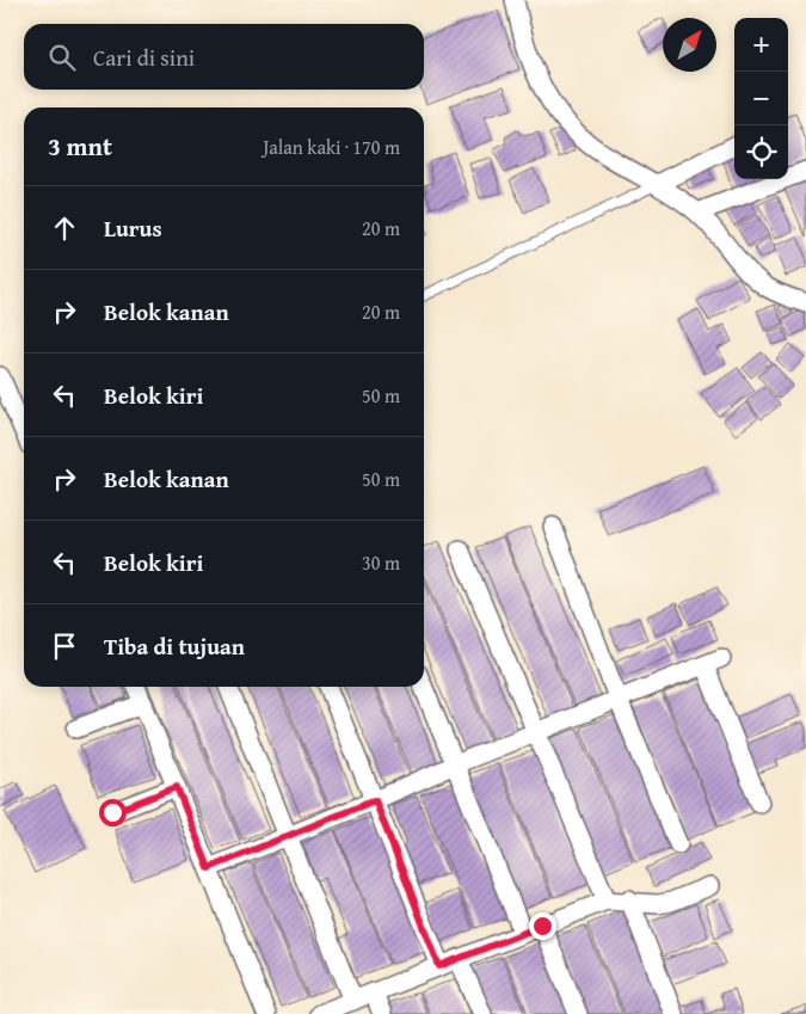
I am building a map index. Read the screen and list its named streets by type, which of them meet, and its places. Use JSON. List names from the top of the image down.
{
  "north": "top right",
  "page": {
    "map_buttons": ["+", "−"],
    "search": "Cari di sini",
    "heading": ["3 mnt", "Jalan kaki · 170 m"],
    "list": [
      ["Lurus", "20 m"],
      ["Belok kanan", "20 m"],
      ["Belok kiri", "50 m"],
      ["Belok kanan", "50 m"],
      ["Belok kiri", "30 m"],
      "Tiba di tujuan"
    ]
  }
}
